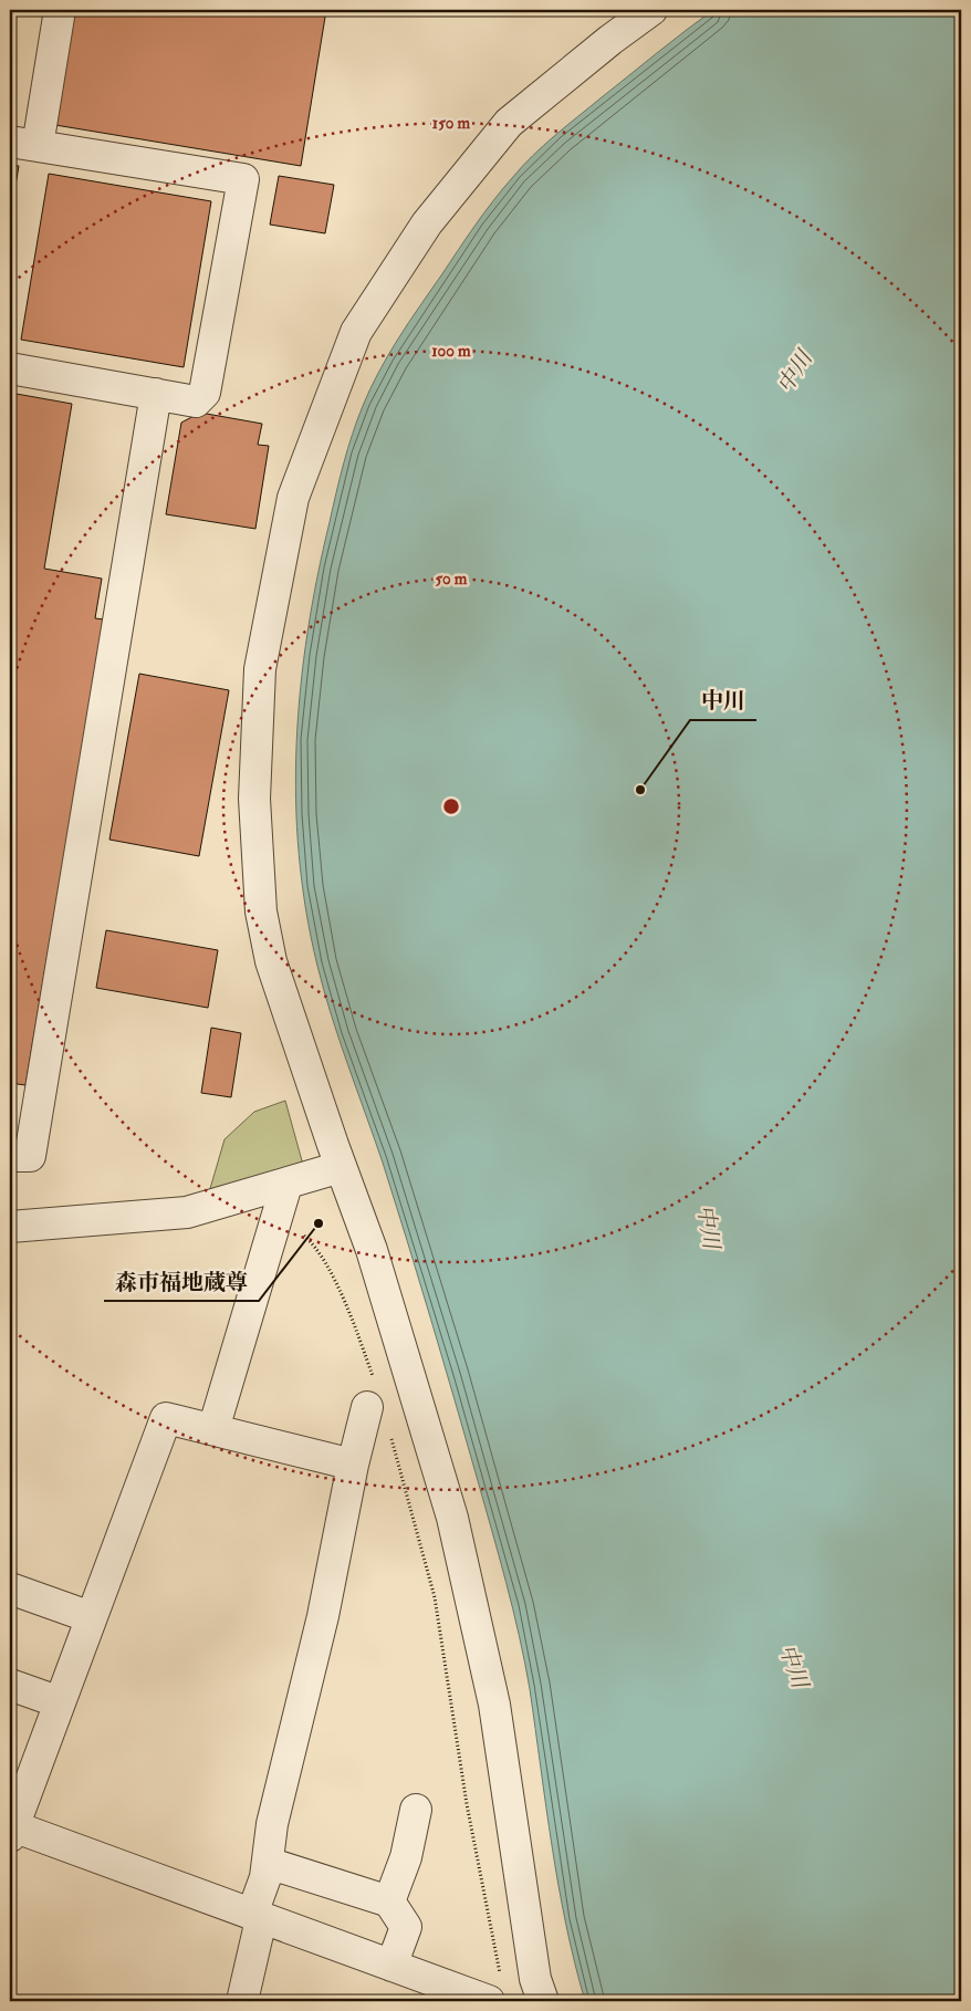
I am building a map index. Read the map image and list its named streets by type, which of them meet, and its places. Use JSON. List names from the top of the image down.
{
  "water": ["中川"],
  "places": ["中川", "森市福地蔵尊"],
  "rings": ["150 m", "100 m", "50 m"]
}
